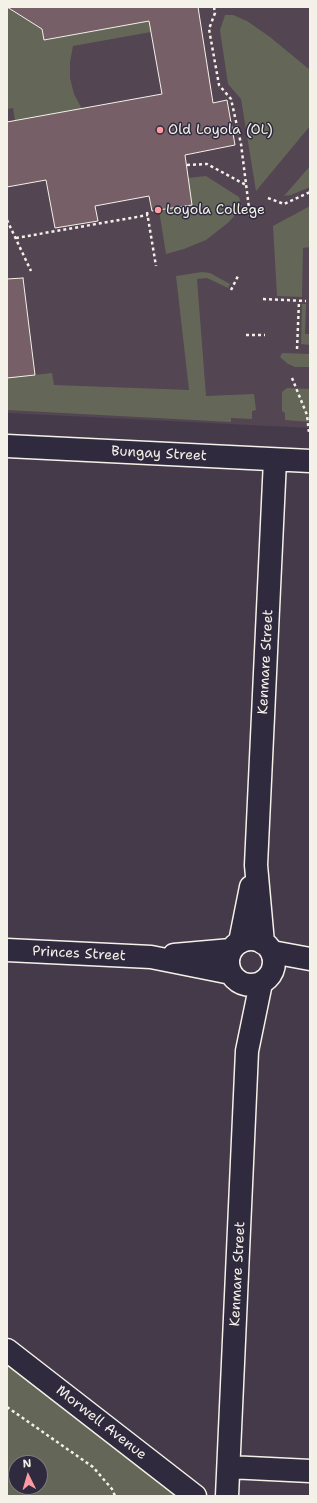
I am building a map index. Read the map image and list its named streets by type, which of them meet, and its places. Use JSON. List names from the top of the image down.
{
  "streets": {
    "street": [
      "Bungay Street",
      "Kenmare Street",
      "Princes Street",
      "Morwell Avenue"
    ]
  },
  "crossings": [
    ["Bungay Street", "Kenmare Street"],
    ["Kenmare Street", "Princes Street"]
  ],
  "places": ["Old Loyola (OL)", "Loyola College"],
  "north": "top"
}
